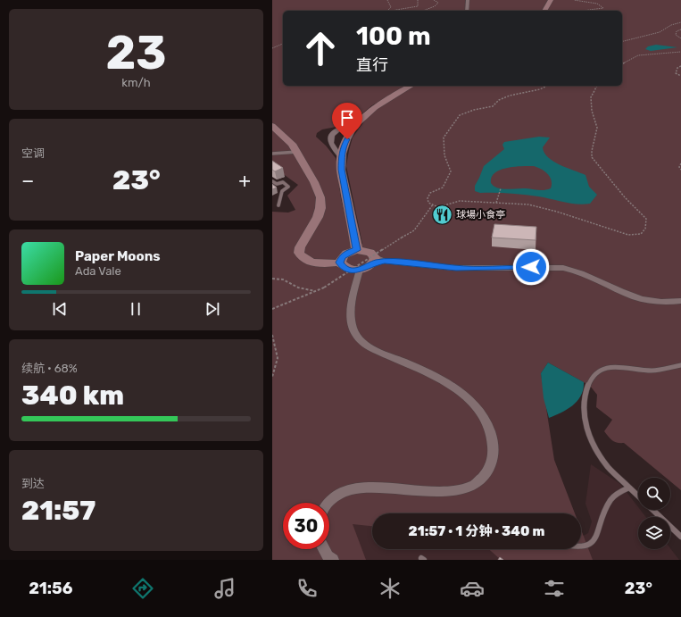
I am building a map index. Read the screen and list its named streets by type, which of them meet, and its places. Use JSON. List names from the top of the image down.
{
  "places": {
    "restaurant": ["球場小食亭"]
  },
  "page": {
    "tile": [
      ["23", "km/h"],
      "空调",
      ["续航 · 68%", "340 km"],
      ["到达", "21:57"]
    ],
    "turn": ["100 m", "直行"],
    "heat": ["−", "23°", "+"],
    "song": ["Paper Moons", "Ada Vale"],
    "limit": "30",
    "trip": "21:57 · 1 分钟 · 340 m",
    "tabs": ["21:56", "23°"]
  }
}
